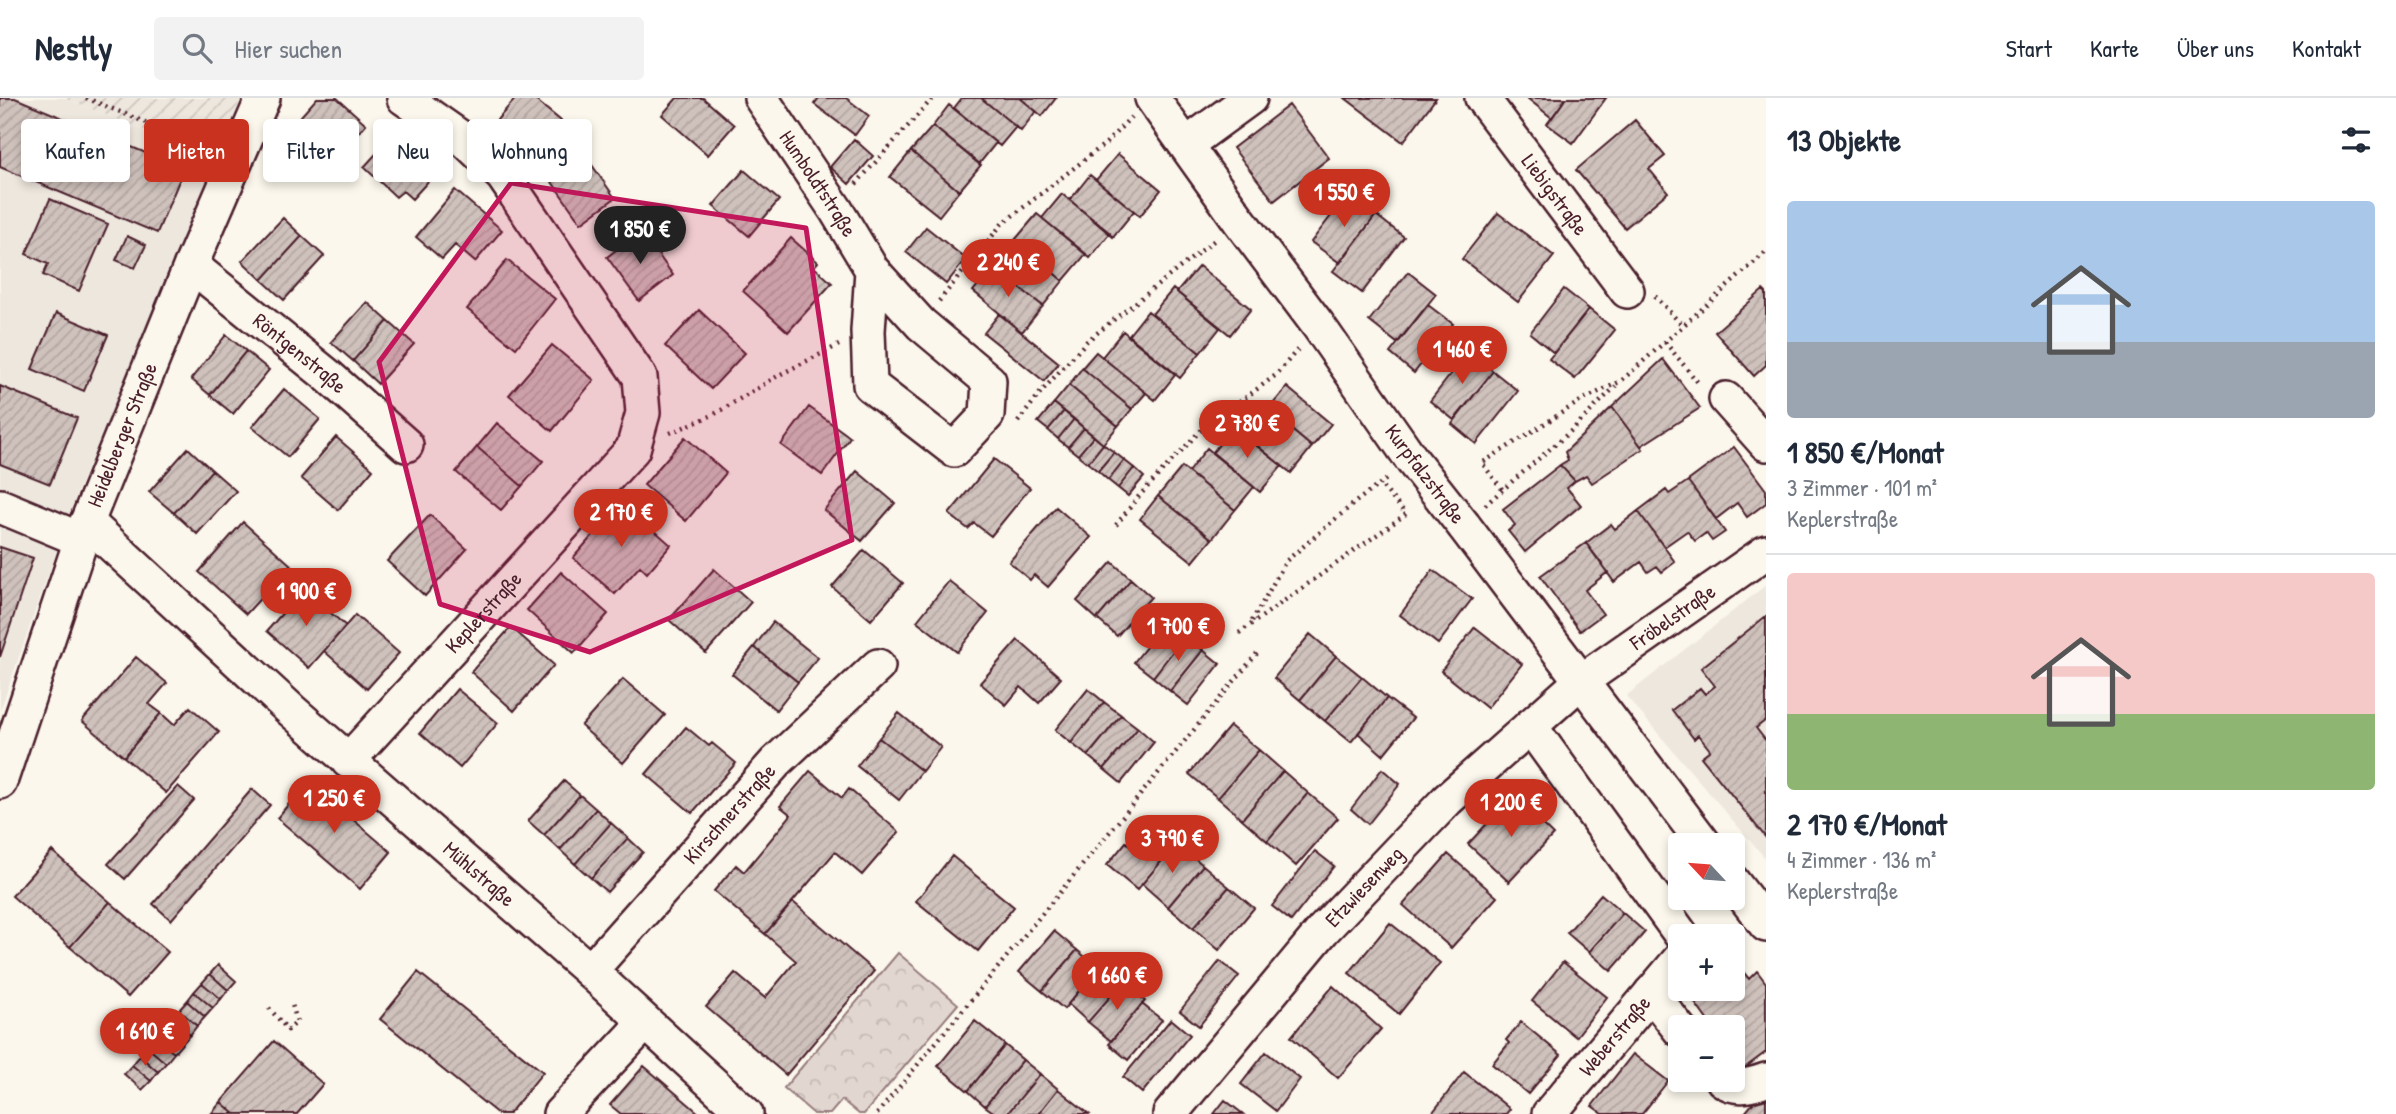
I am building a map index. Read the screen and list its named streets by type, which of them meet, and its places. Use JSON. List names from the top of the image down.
{
  "streets": {
    "street": [
      "Humboldtstraße",
      "Liebigstraße",
      "Röntgenstraße",
      "Heidelberger Straße",
      "Kurpfalzstraße",
      "Keplerstraße",
      "Fröbelstraße",
      "Kirschnerstraße",
      "Mühlstraße",
      "Etzwiesenweg",
      "Weberstraße"
    ]
  },
  "crossings": [
    ["Röntgenstraße", "Heidelberger Straße"],
    ["Heidelberger Straße", "Mühlstraße"],
    ["Kurpfalzstraße", "Fröbelstraße"],
    ["Kurpfalzstraße", "Etzwiesenweg"],
    ["Keplerstraße", "Mühlstraße"],
    ["Fröbelstraße", "Etzwiesenweg"],
    ["Kirschnerstraße", "Mühlstraße"]
  ],
  "north": "top left",
  "page": {
    "header": "Nestly",
    "search": "Hier suchen",
    "nav": [
      "Start",
      "Karte",
      "Über uns",
      "Kontakt"
    ],
    "heading": "13 Objekte",
    "chip": [
      "Kaufen",
      "Mieten",
      "Filter",
      "Neu",
      "Wohnung"
    ],
    "price": [
      "1 550 €",
      "1 850 €",
      "2 240 €",
      "1 460 €",
      "2 780 €",
      "2 170 €",
      "1 900 €",
      "1 700 €",
      "1 250 €",
      "1 200 €",
      "3 790 €",
      "1 660 €",
      "1 610 €"
    ],
    "list": [
      {
        "name": "1 850 €/Monat",
        "note": "3 Zimmer · 101 m² · Keplerstraße"
      },
      {
        "name": "2 170 €/Monat",
        "note": "4 Zimmer · 136 m² · Keplerstraße"
      }
    ],
    "map_buttons": ["+", "−"]
  }
}
